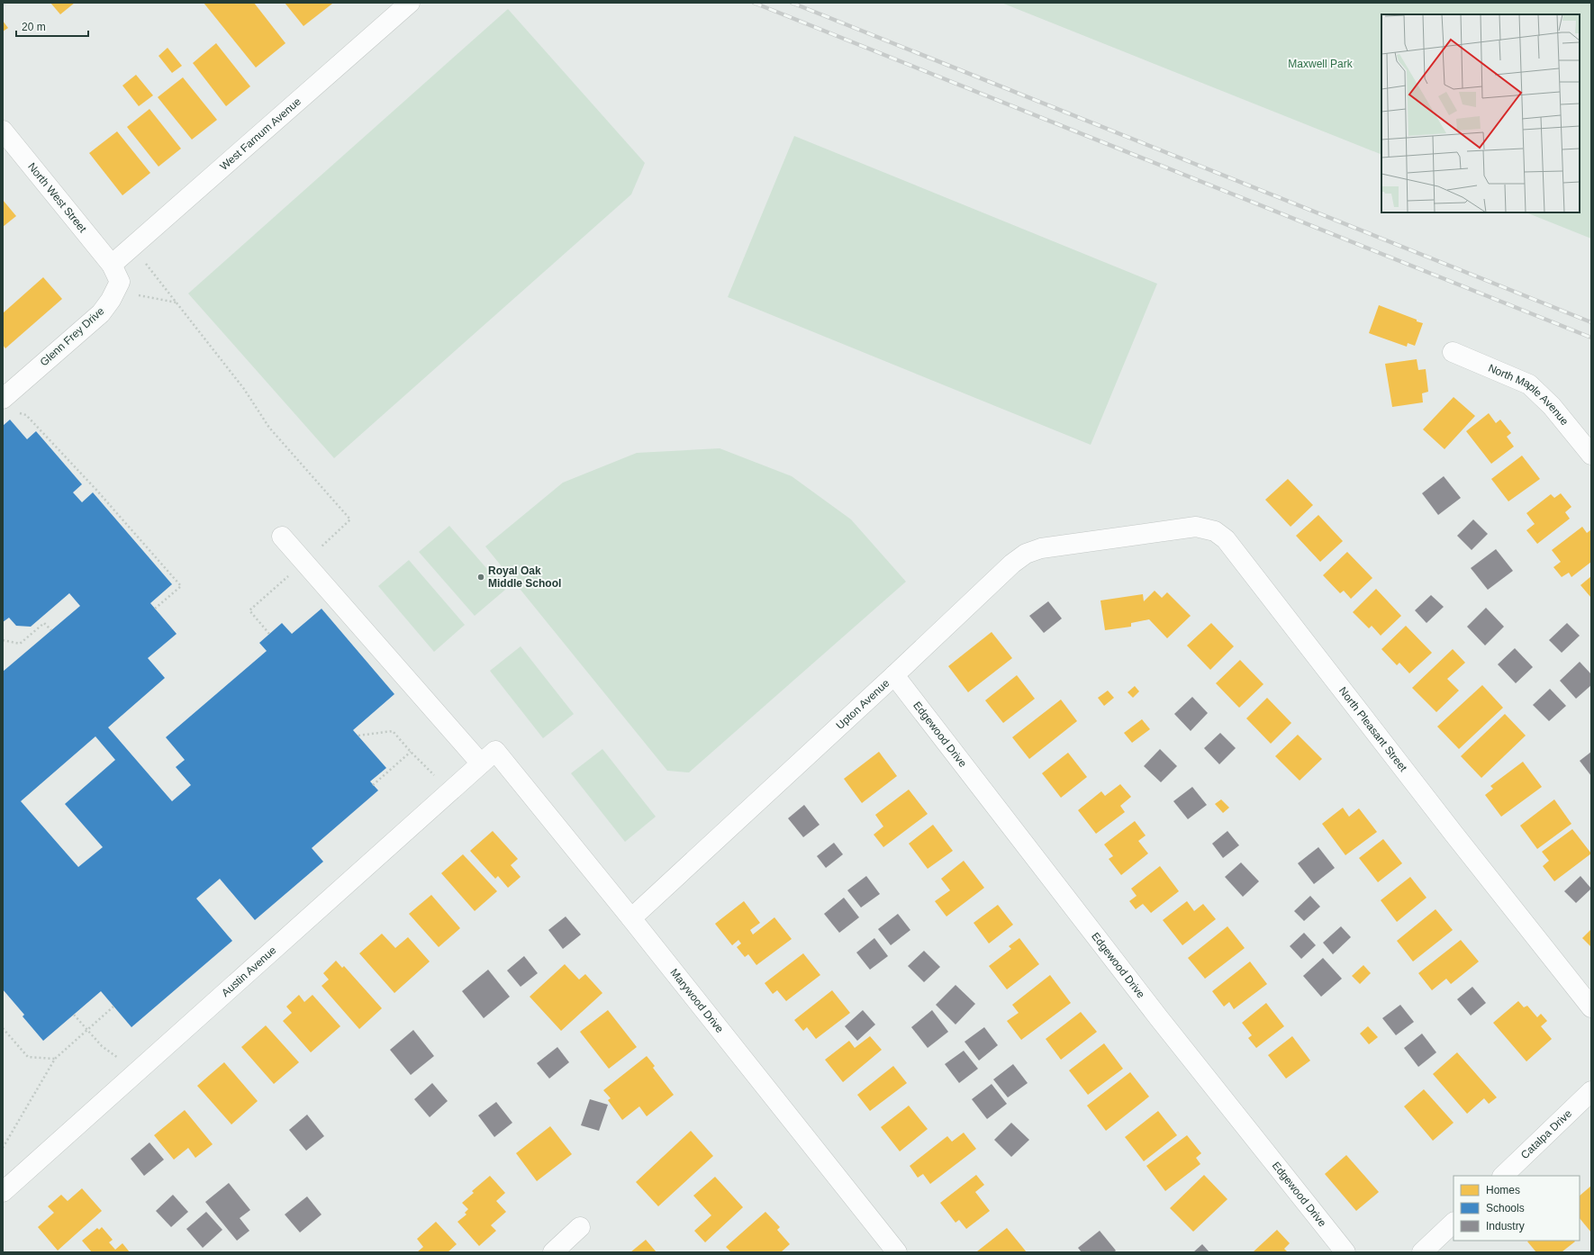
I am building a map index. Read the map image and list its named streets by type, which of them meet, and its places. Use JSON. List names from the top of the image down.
{
  "streets": {
    "street": [
      "West Farnum Avenue",
      "North West Street",
      "Glenn Frey Drive",
      "North Maple Avenue",
      "Upton Avenue",
      "North Pleasant Street",
      "Edgewood Drive",
      "Austin Avenue",
      "Marywood Drive",
      "Catalpa Drive"
    ]
  },
  "crossings": [
    ["West Farnum Avenue", "North West Street"],
    ["West Farnum Avenue", "Glenn Frey Drive"],
    ["North West Street", "Glenn Frey Drive"],
    ["Upton Avenue", "North Pleasant Street"],
    ["Upton Avenue", "Edgewood Drive"],
    ["Upton Avenue", "Marywood Drive"],
    ["Austin Avenue", "Marywood Drive"]
  ],
  "parks": ["Maxwell Park"],
  "places": ["Royal Oak Middle School"],
  "legend": ["Homes", "Schools", "Industry"],
  "scale_bar": "20 m"
}
